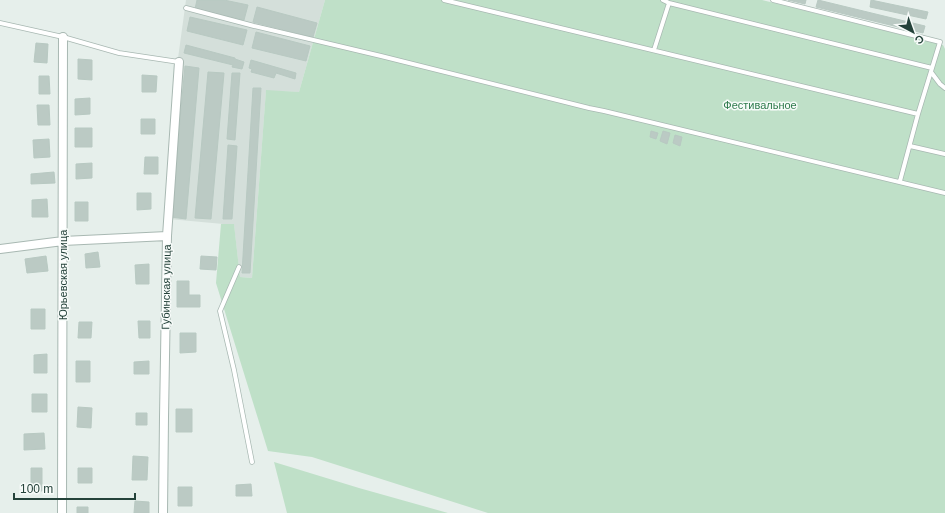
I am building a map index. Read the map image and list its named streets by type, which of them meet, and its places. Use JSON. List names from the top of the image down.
{
  "streets": {
    "street": ["Юрьевская улица", "Губинская улица"]
  },
  "parks": ["Фестивальное"],
  "scale_bar": "100 m",
  "north": "bottom right"
}
